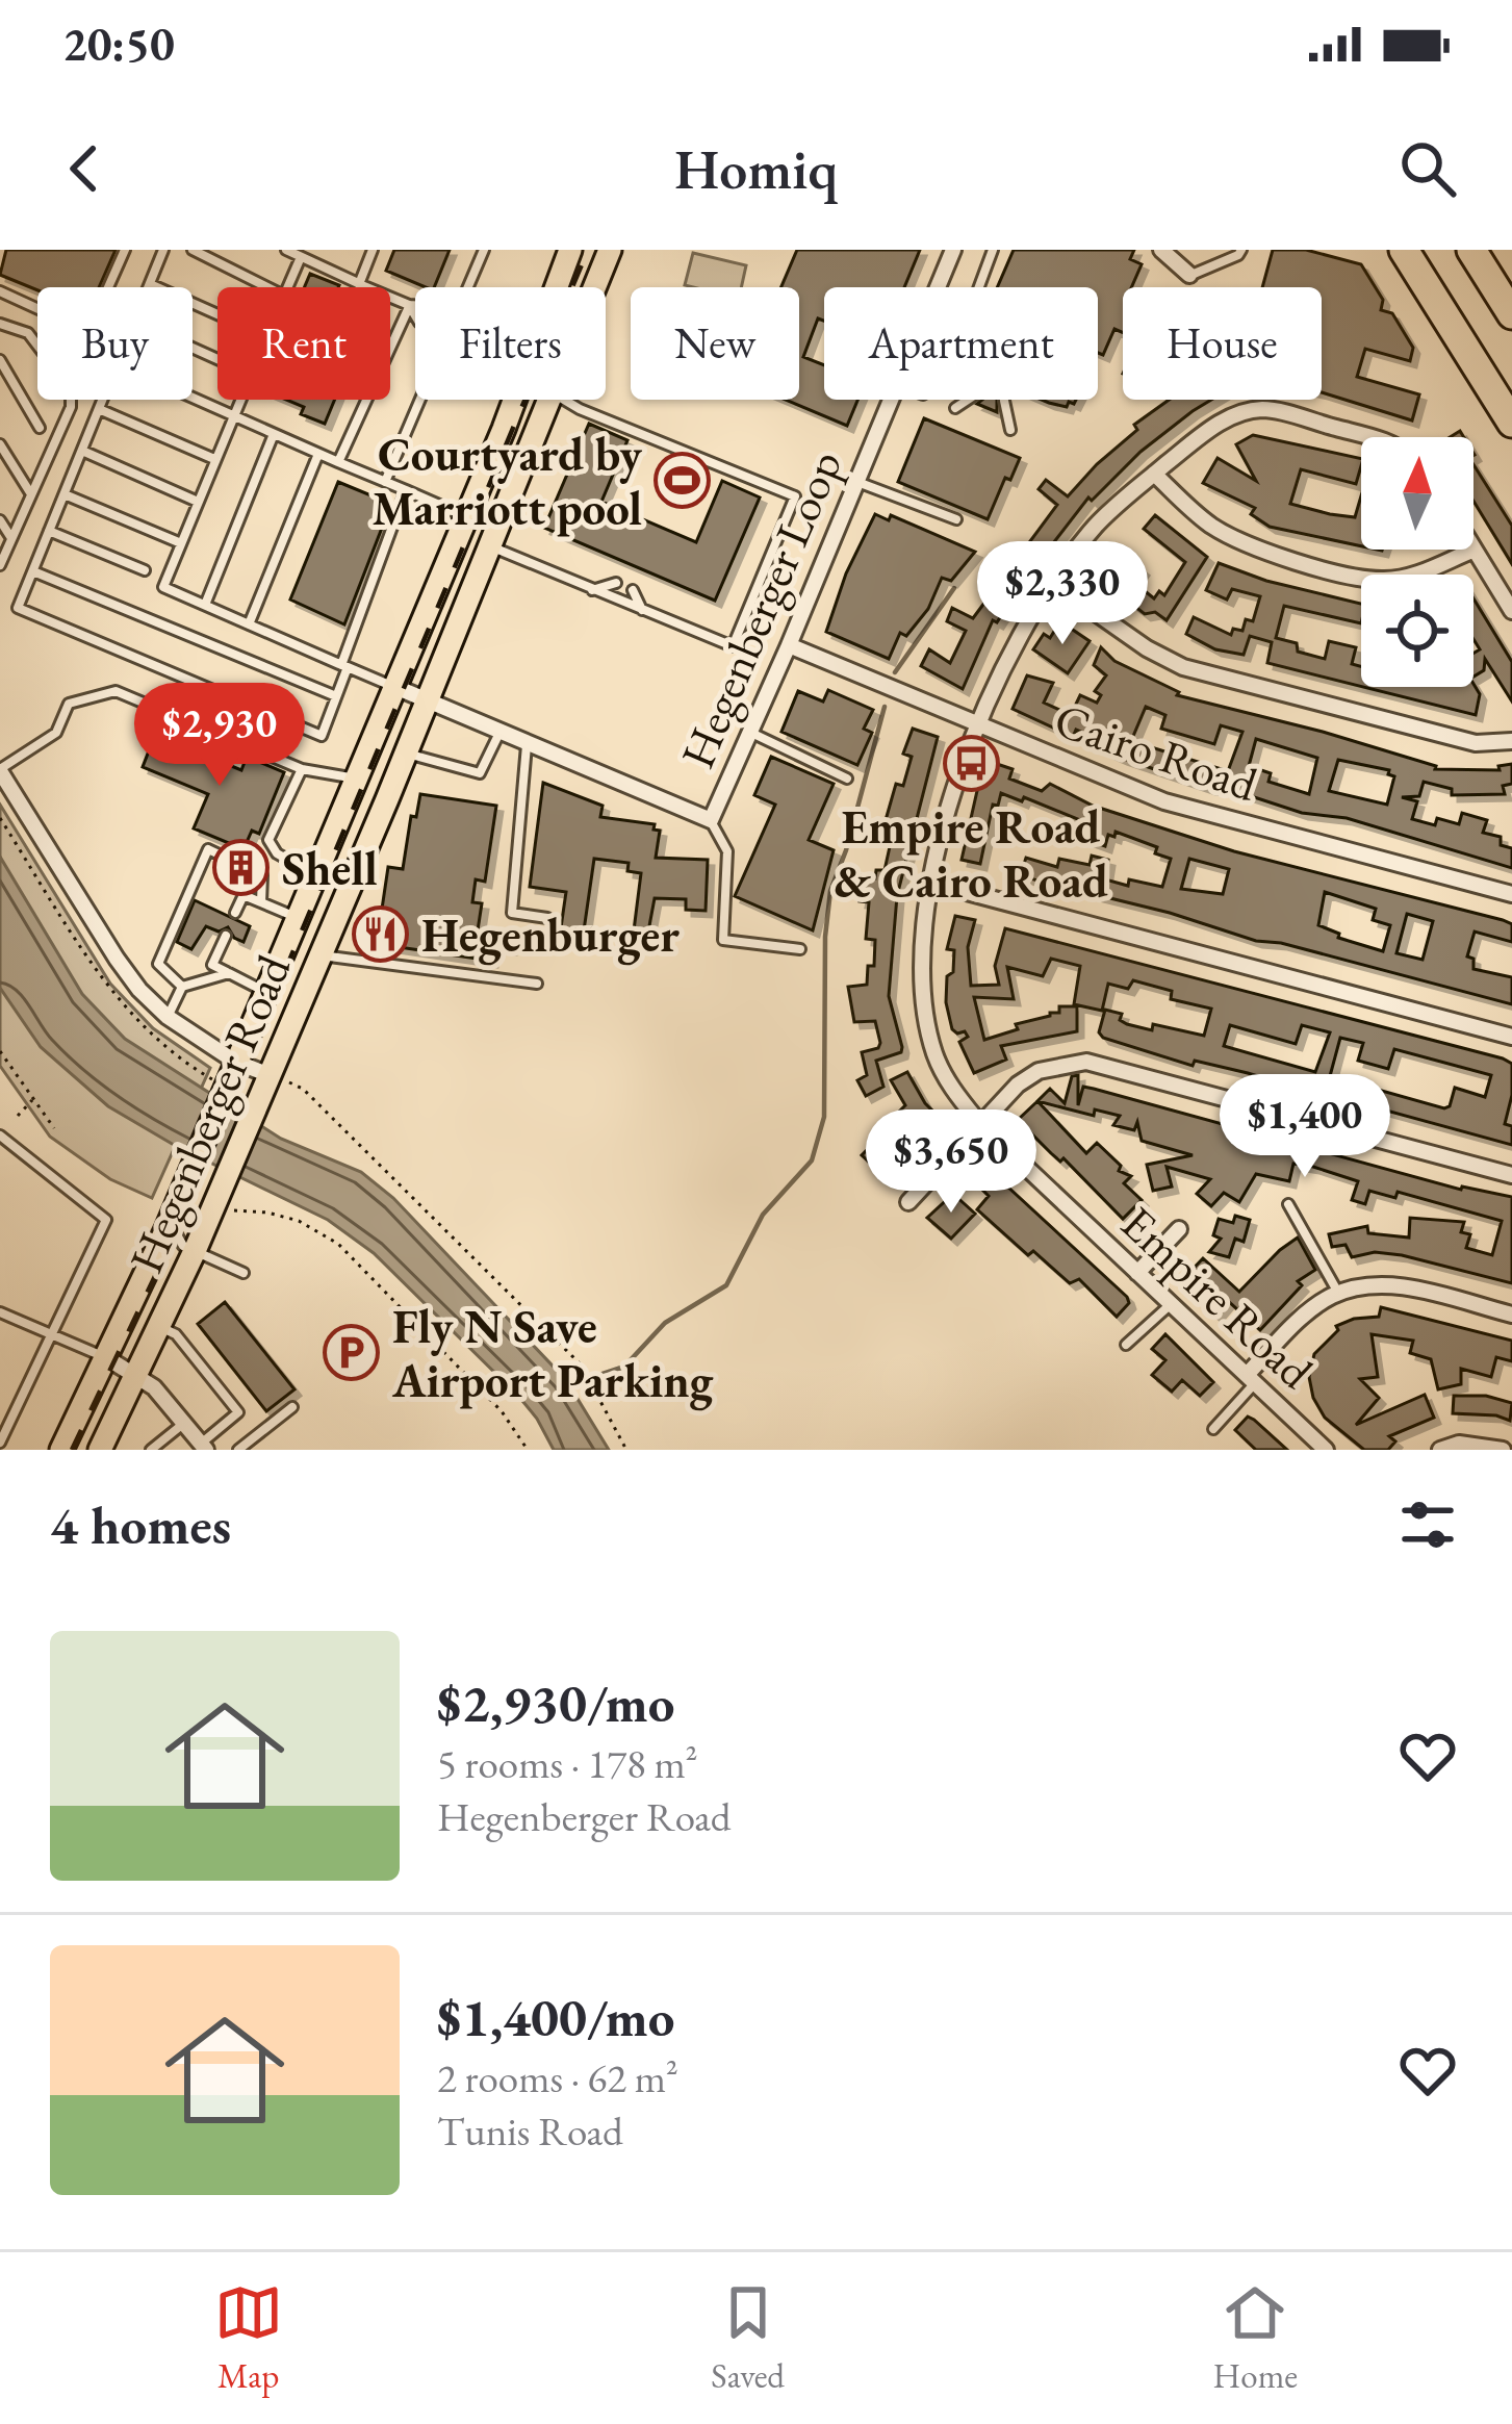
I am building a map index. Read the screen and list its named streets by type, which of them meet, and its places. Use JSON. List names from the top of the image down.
{
  "streets": {
    "main road": ["Hegenberger Road"],
    "street": ["Hegenberger Loop", "Cairo Road", "Empire Road"]
  },
  "crossings": [
    ["Hegenberger Loop", "Cairo Road"],
    ["Hegenberger Loop", "Hegenberger Road"],
    ["Cairo Road", "Empire Road"]
  ],
  "places": {
    "sports": ["Courtyard by Marriott pool"],
    "bus stop": ["Empire Road & Cairo Road"],
    "building": ["Shell"],
    "restaurant": ["Hegenburger"],
    "parking": ["Fly N Save Airport Parking"]
  },
  "north": "top",
  "page": {
    "status": "20:50",
    "header": "Homiq",
    "chip": [
      "Buy",
      "Rent",
      "Filters",
      "New",
      "Apartment",
      "House"
    ],
    "price": [
      "$2,330",
      "$2,930",
      "$1,400",
      "$3,650"
    ],
    "heading": "4 homes",
    "list": [
      {
        "name": "$2,930/mo",
        "note": "5 rooms · 178 m² · Hegenberger Road"
      },
      {
        "name": "$1,400/mo",
        "note": "2 rooms · 62 m² · Tunis Road"
      }
    ],
    "tabs": ["Map", "Saved", "Home"]
  }
}
